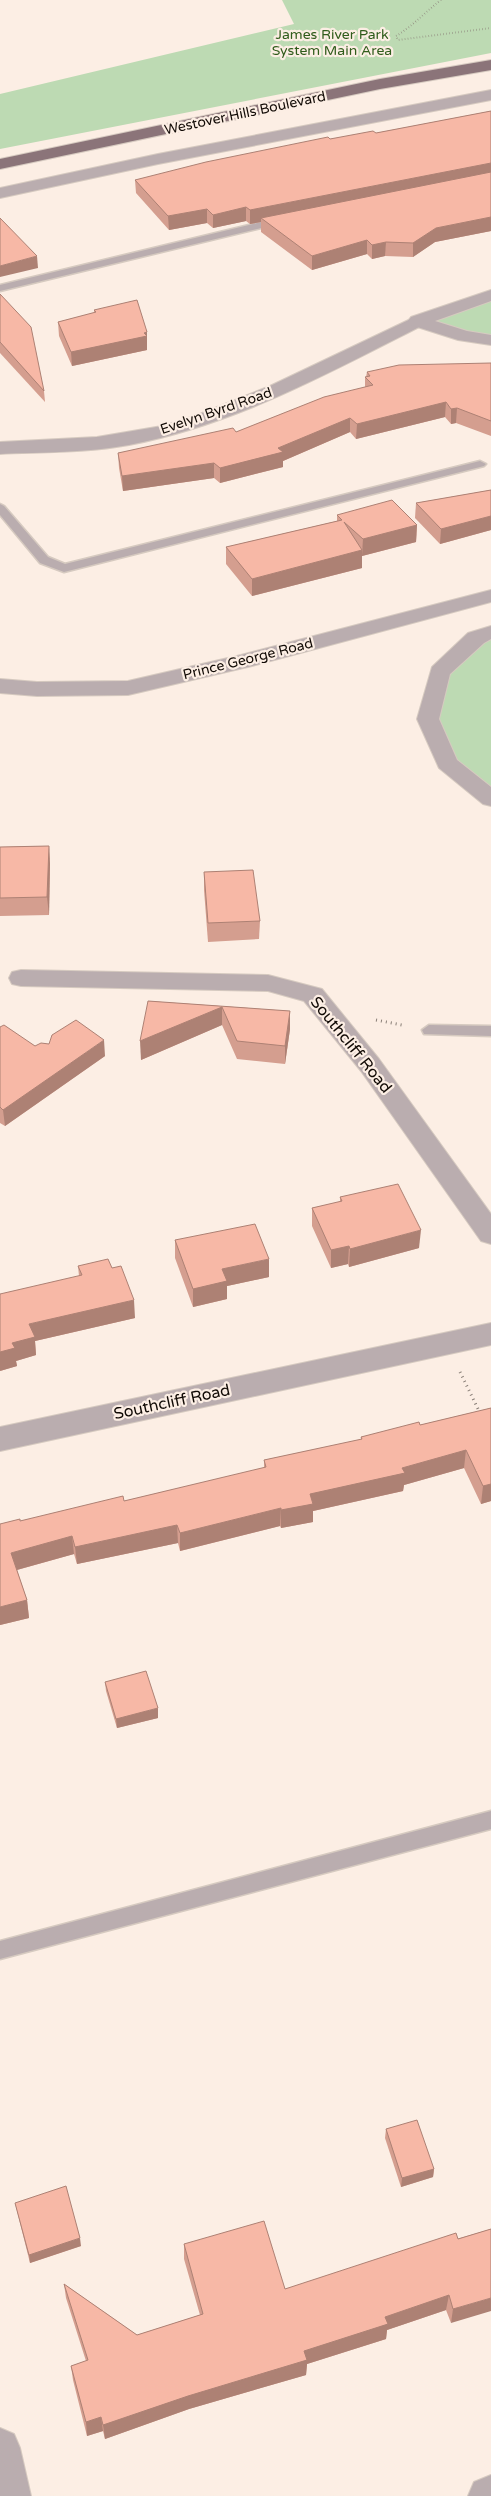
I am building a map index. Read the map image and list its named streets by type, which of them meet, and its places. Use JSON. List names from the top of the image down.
{
  "streets": {
    "main road": ["Westover Hills Boulevard"],
    "street": ["Evelyn Byrd Road", "Prince George Road", "Southcliff Road"]
  },
  "parks": ["James River Park System Main Area"]
}
